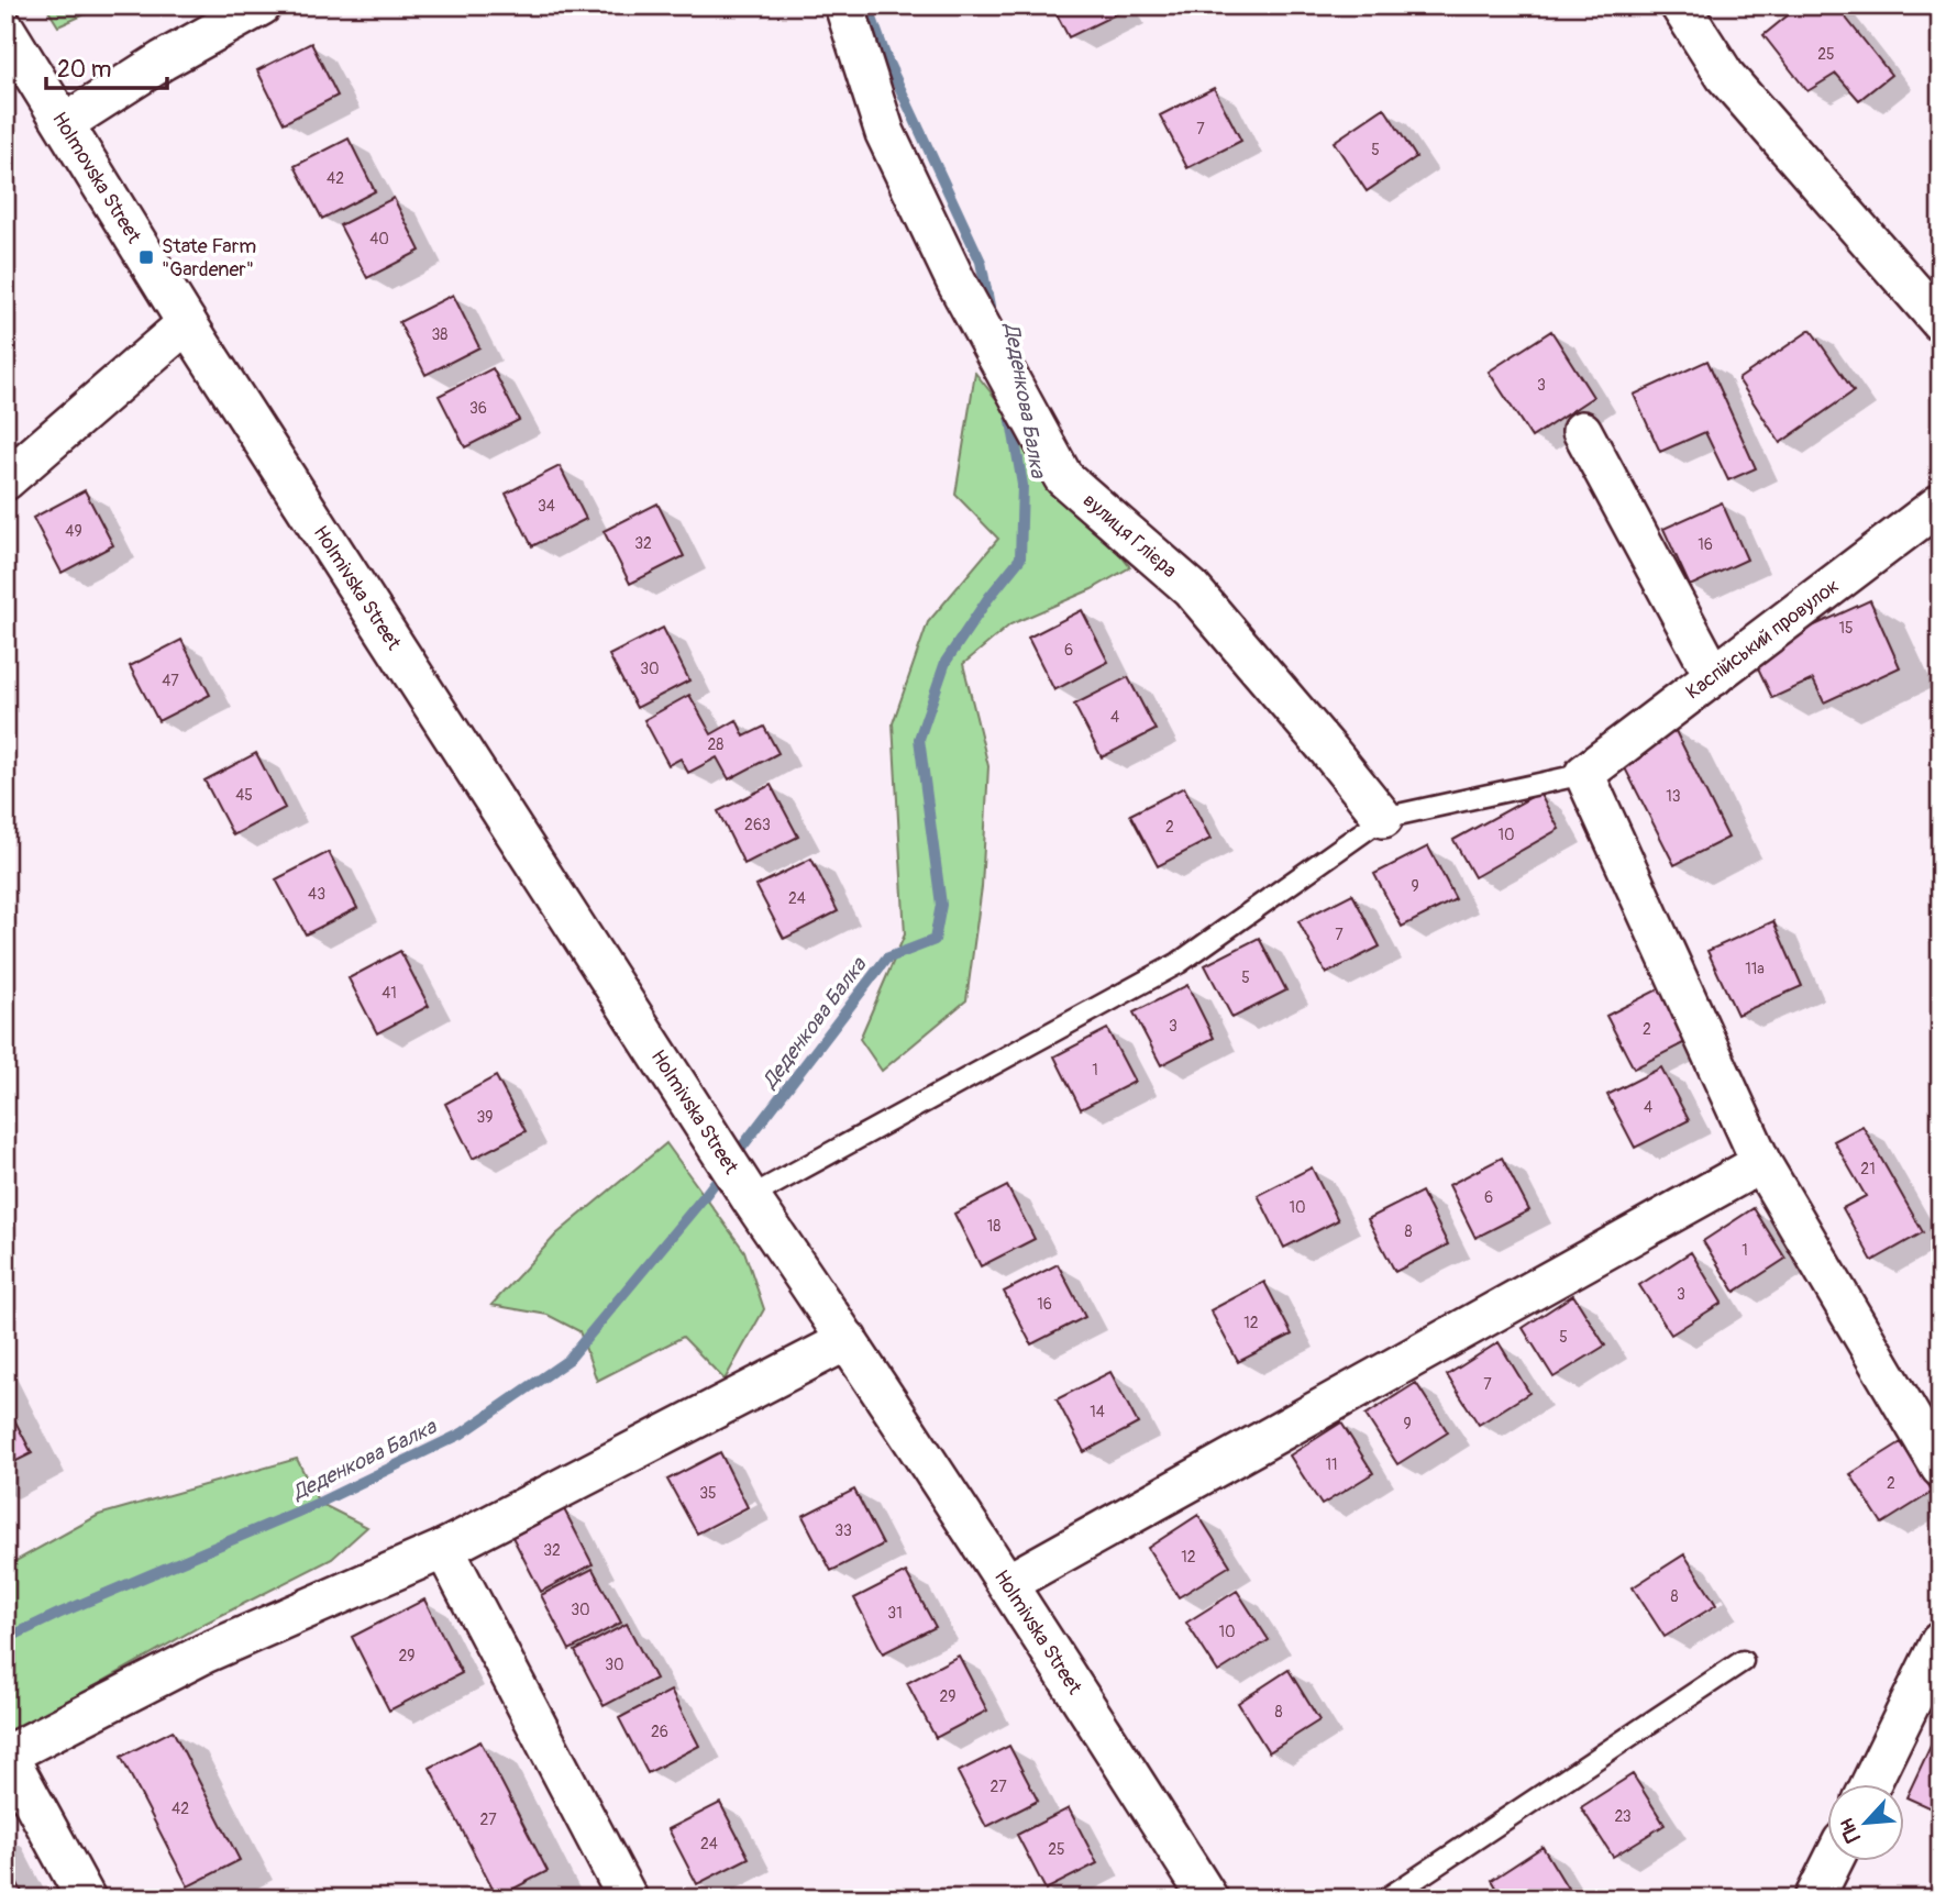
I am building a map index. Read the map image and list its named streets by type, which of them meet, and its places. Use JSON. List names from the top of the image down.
{
  "streets": {
    "street": [
      "Holmovska Street",
      "вулиця Глієра",
      "Holmivska Street",
      "Каспійський провулок"
    ]
  },
  "crossings": [
    ["Holmovska Street", "Holmivska Street"]
  ],
  "water": ["Деденкова Балка"],
  "places": {
    "transit": ["State Farm \"Gardener\""]
  },
  "house_numbers": [
    "25",
    "7",
    "5",
    "42",
    "40",
    "38",
    "3",
    "36",
    "34",
    "49",
    "32",
    "16",
    "15",
    "6",
    "30",
    "47",
    "4",
    "28",
    "45",
    "13",
    "263",
    "2",
    "10",
    "9",
    "43",
    "24",
    "7",
    "11а",
    "5",
    "41",
    "3",
    "2",
    "1",
    "4",
    "39",
    "21",
    "6",
    "10",
    "18",
    "8",
    "1",
    "3",
    "16",
    "12",
    "5",
    "7",
    "14",
    "9",
    "11",
    "2",
    "35",
    "33",
    "32",
    "12",
    "8",
    "30",
    "31",
    "10",
    "29",
    "30",
    "29",
    "8",
    "26",
    "27",
    "42",
    "23",
    "27",
    "24",
    "25"
  ],
  "scale_bar": "20 m",
  "north": "bottom left"
}
